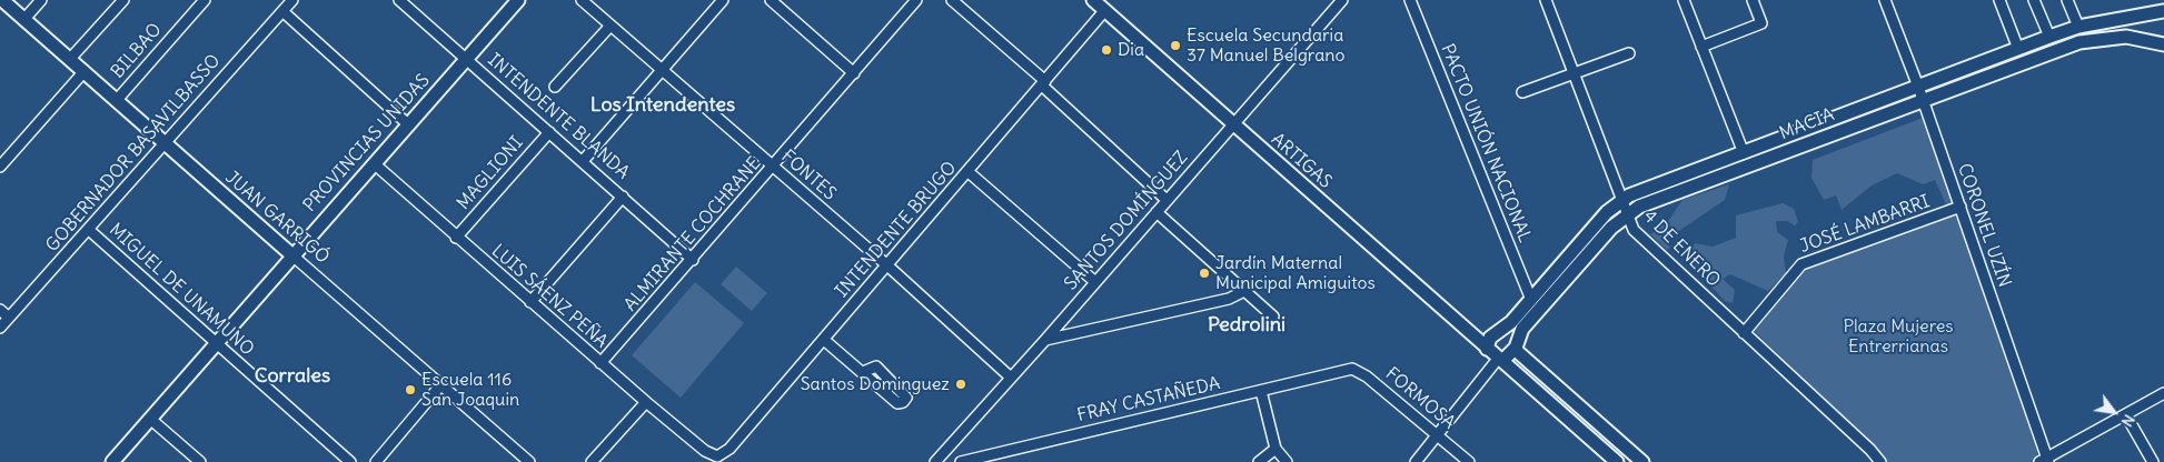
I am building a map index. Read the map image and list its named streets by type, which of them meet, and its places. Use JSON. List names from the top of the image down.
{
  "streets": {
    "street": [
      "BILBAO",
      "INTENDENTE BLANDA",
      "MACIA",
      "PROVINCIAS UNIDAS",
      "PACTO UNIÓN NACIONAL",
      "GOBERNADOR BASAVILBASSO",
      "ARTIGAS",
      "MAGLIONI",
      "FONTES",
      "JUAN GARRIGÓ",
      "SANTOS DOMÍNGUEZ",
      "JOSÉ LAMBARRI",
      "CORONEL UZÍN",
      "INTENDENTE BRUGO",
      "ALMIRANTE COCHRANE",
      "4 DE ENERO",
      "MIGUEL DE UNAMUNO",
      "LUIS SÁENZ PEÑA",
      "FORMOSA",
      "FRAY CASTAÑEDA"
    ]
  },
  "crossings": [
    ["BILBAO", "JUAN GARRIGÓ"],
    ["INTENDENTE BLANDA", "PROVINCIAS UNIDAS"],
    ["INTENDENTE BLANDA", "MAGLIONI"],
    ["INTENDENTE BLANDA", "ALMIRANTE COCHRANE"],
    ["MACIA", "PACTO UNIÓN NACIONAL"],
    ["MACIA", "ARTIGAS"],
    ["MACIA", "CORONEL UZÍN"],
    ["MACIA", "4 DE ENERO"],
    ["PROVINCIAS UNIDAS", "JUAN GARRIGÓ"],
    ["PROVINCIAS UNIDAS", "MIGUEL DE UNAMUNO"],
    ["PROVINCIAS UNIDAS", "LUIS SÁENZ PEÑA"],
    ["GOBERNADOR BASAVILBASSO", "JUAN GARRIGÓ"],
    ["GOBERNADOR BASAVILBASSO", "MIGUEL DE UNAMUNO"],
    ["ARTIGAS", "SANTOS DOMÍNGUEZ"],
    ["ARTIGAS", "INTENDENTE BRUGO"],
    ["MAGLIONI", "LUIS SÁENZ PEÑA"],
    ["FONTES", "SANTOS DOMÍNGUEZ"],
    ["FONTES", "INTENDENTE BRUGO"],
    ["FONTES", "ALMIRANTE COCHRANE"],
    ["JOSÉ LAMBARRI", "CORONEL UZÍN"],
    ["JOSÉ LAMBARRI", "4 DE ENERO"],
    ["INTENDENTE BRUGO", "LUIS SÁENZ PEÑA"],
    ["ALMIRANTE COCHRANE", "LUIS SÁENZ PEÑA"],
    ["FORMOSA", "FRAY CASTAÑEDA"]
  ],
  "districts": ["Los Intendentes", "Pedrolini", "Corrales"],
  "parks": ["Plaza Mujeres Entrerrianas"],
  "places": [
    "Escuela Secundaria 37 Manuel Belgrano",
    "Dia",
    "Jardín Maternal Municipal Amiguitos",
    "Santos Dominguez",
    "Escuela 116 San Joaquin"
  ],
  "north": "bottom right"
}
